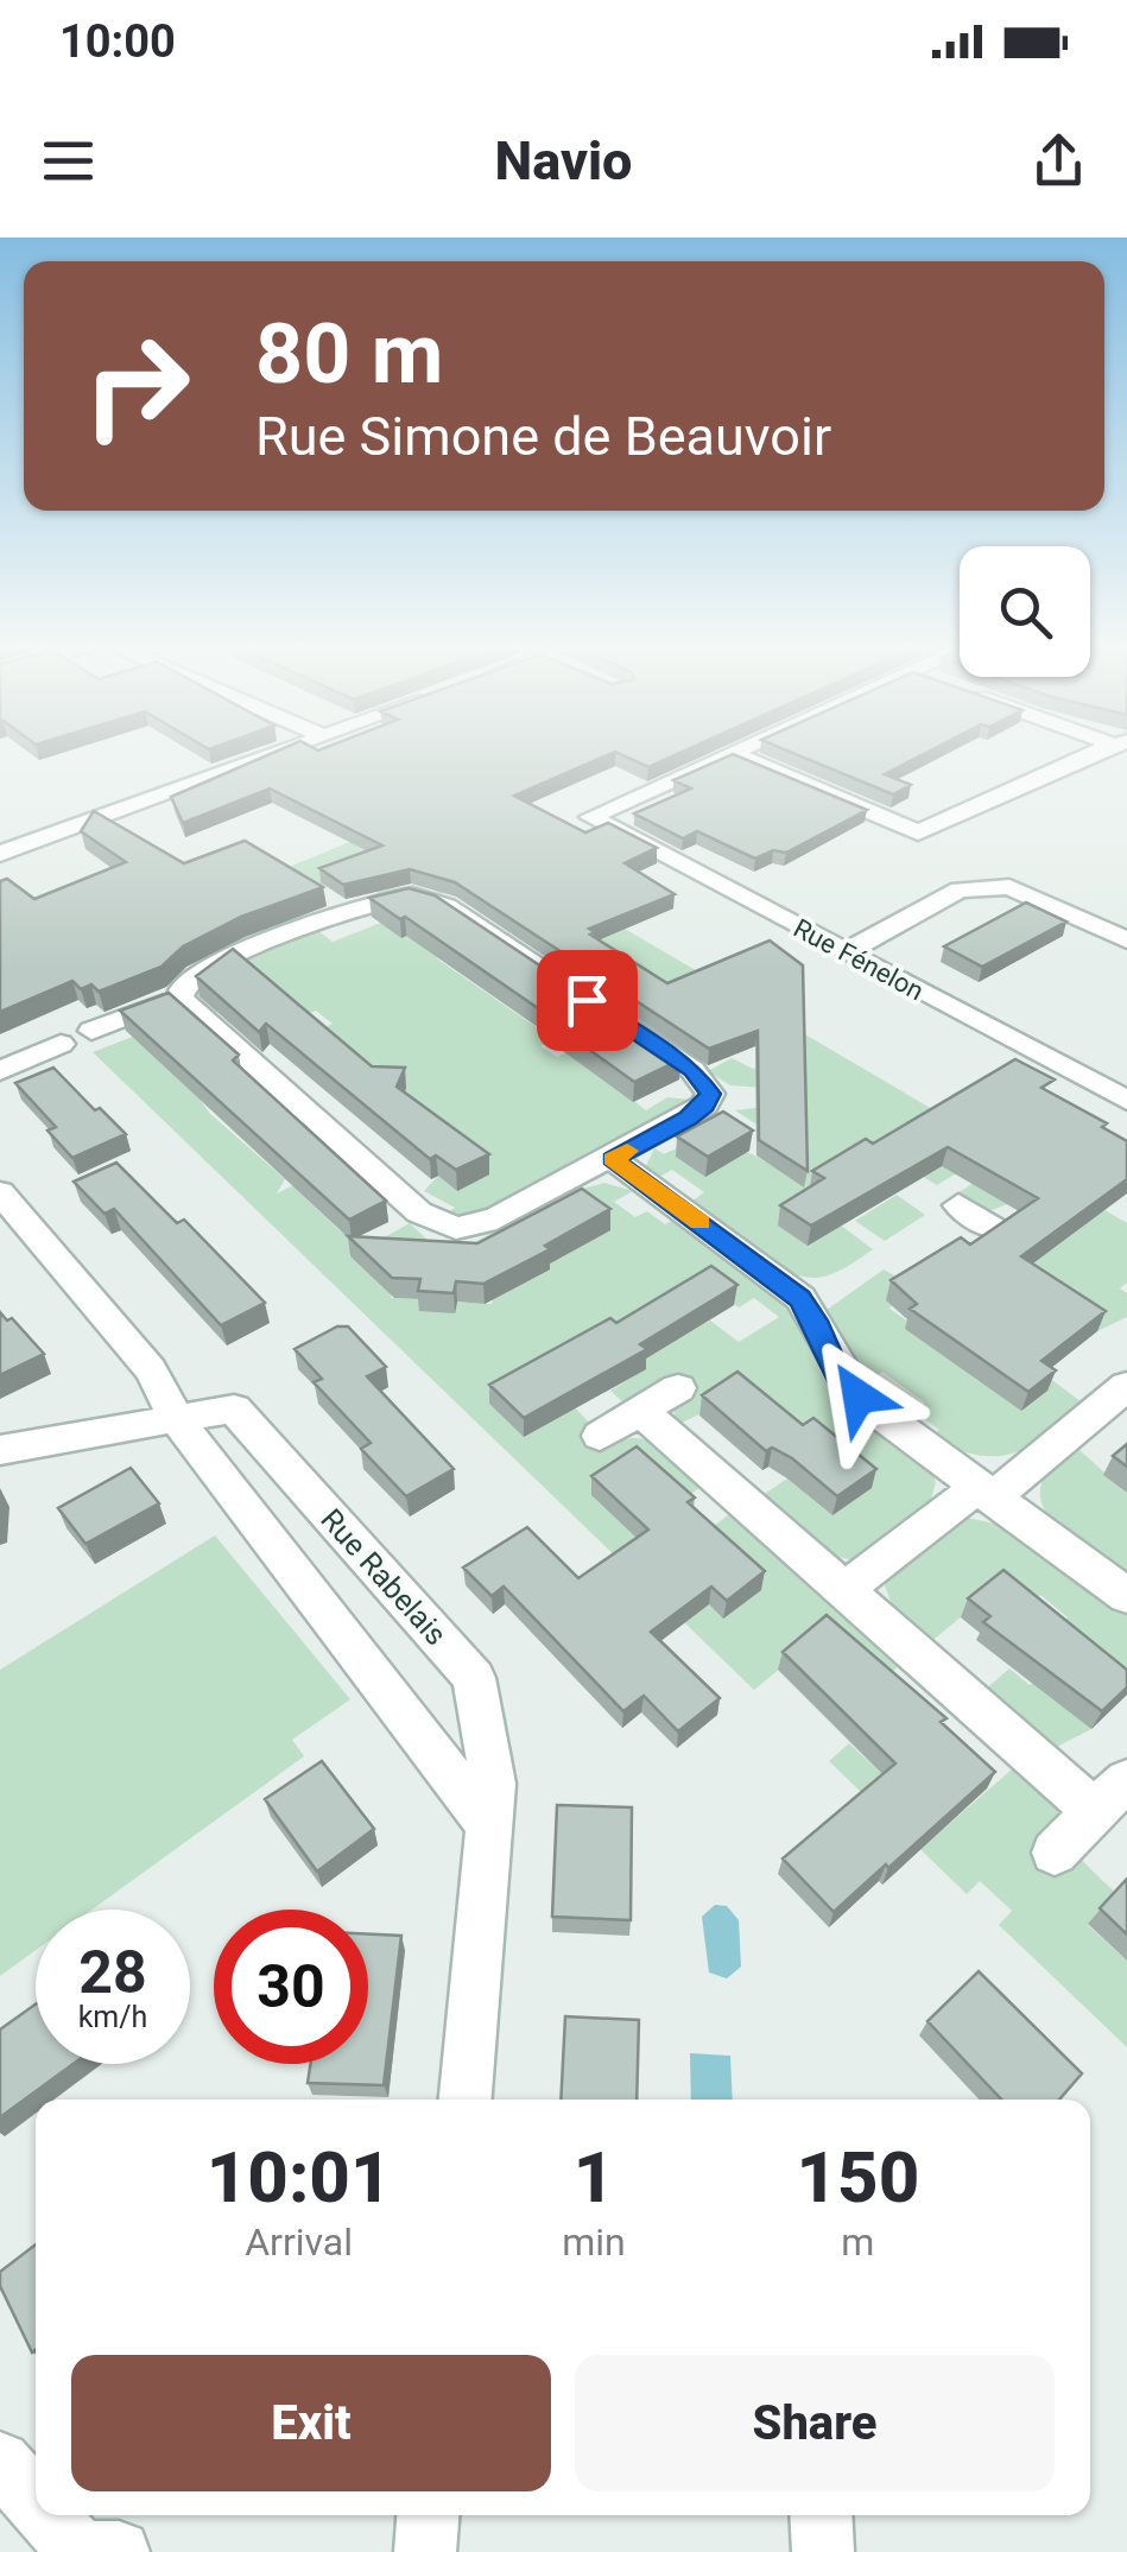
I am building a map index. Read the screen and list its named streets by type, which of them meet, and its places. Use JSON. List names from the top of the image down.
{
  "streets": {
    "street": ["Rue Fénelon", "Rue Rabelais"]
  },
  "page": {
    "status": "10:00",
    "header": "Navio",
    "turn": ["80 m", "Rue Simone de Beauvoir"],
    "speed": "28 km/h",
    "limit": "30",
    "eta": [
      "10:01",
      "Arrival",
      "1",
      "min",
      "150",
      "m"
    ],
    "buttons": ["Exit", "Share"]
  }
}
